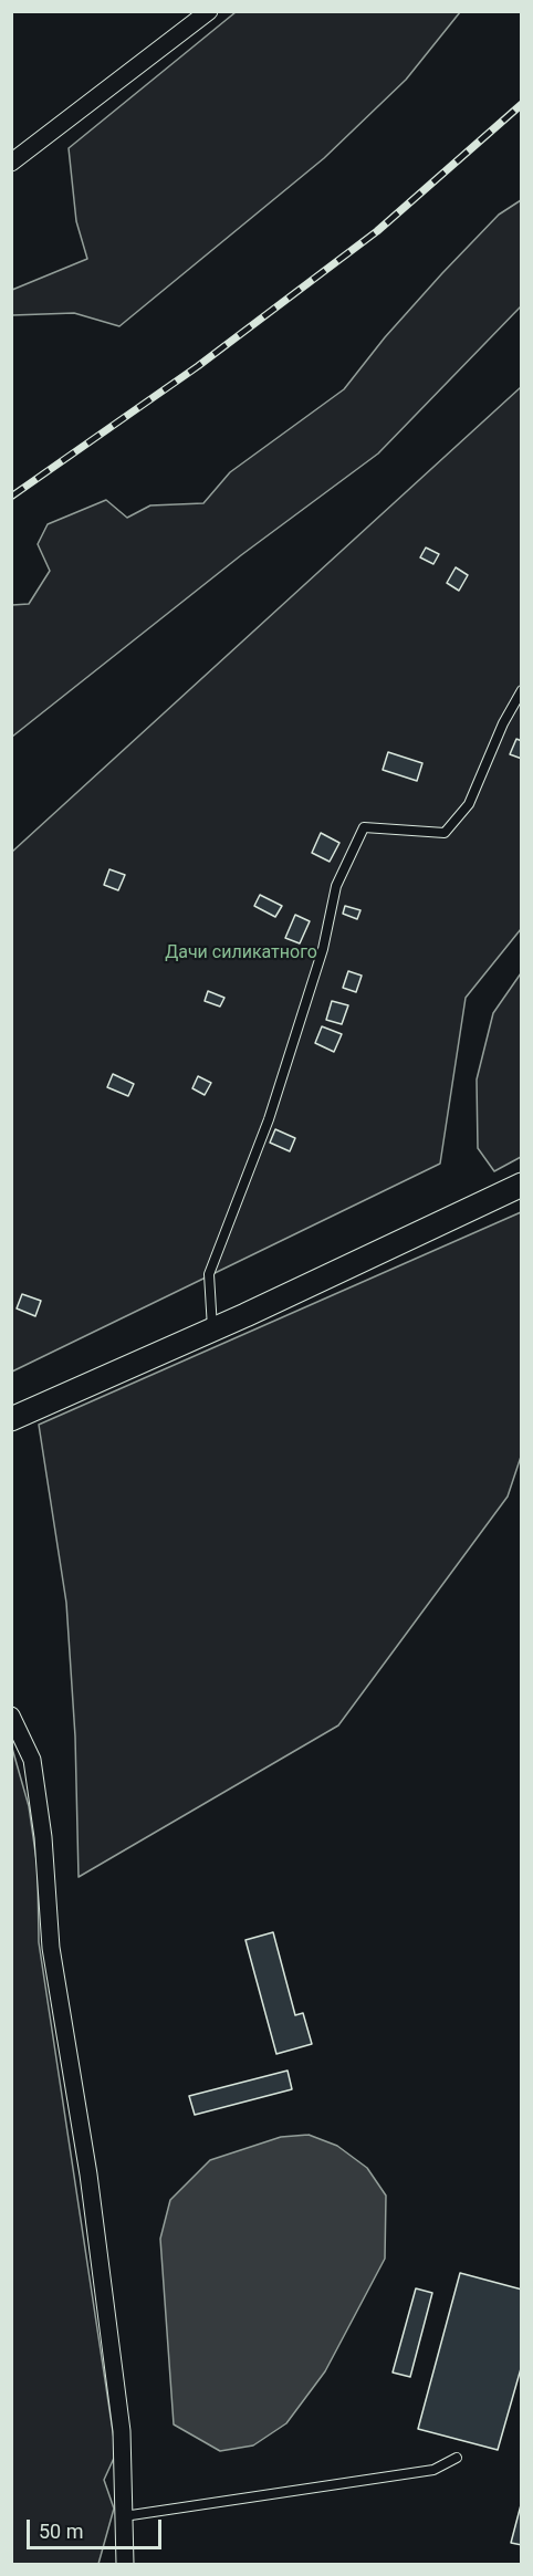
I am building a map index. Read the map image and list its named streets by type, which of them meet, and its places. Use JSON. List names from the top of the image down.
{
  "parks": ["Дачи силикатного"],
  "scale_bar": "50 m"
}
